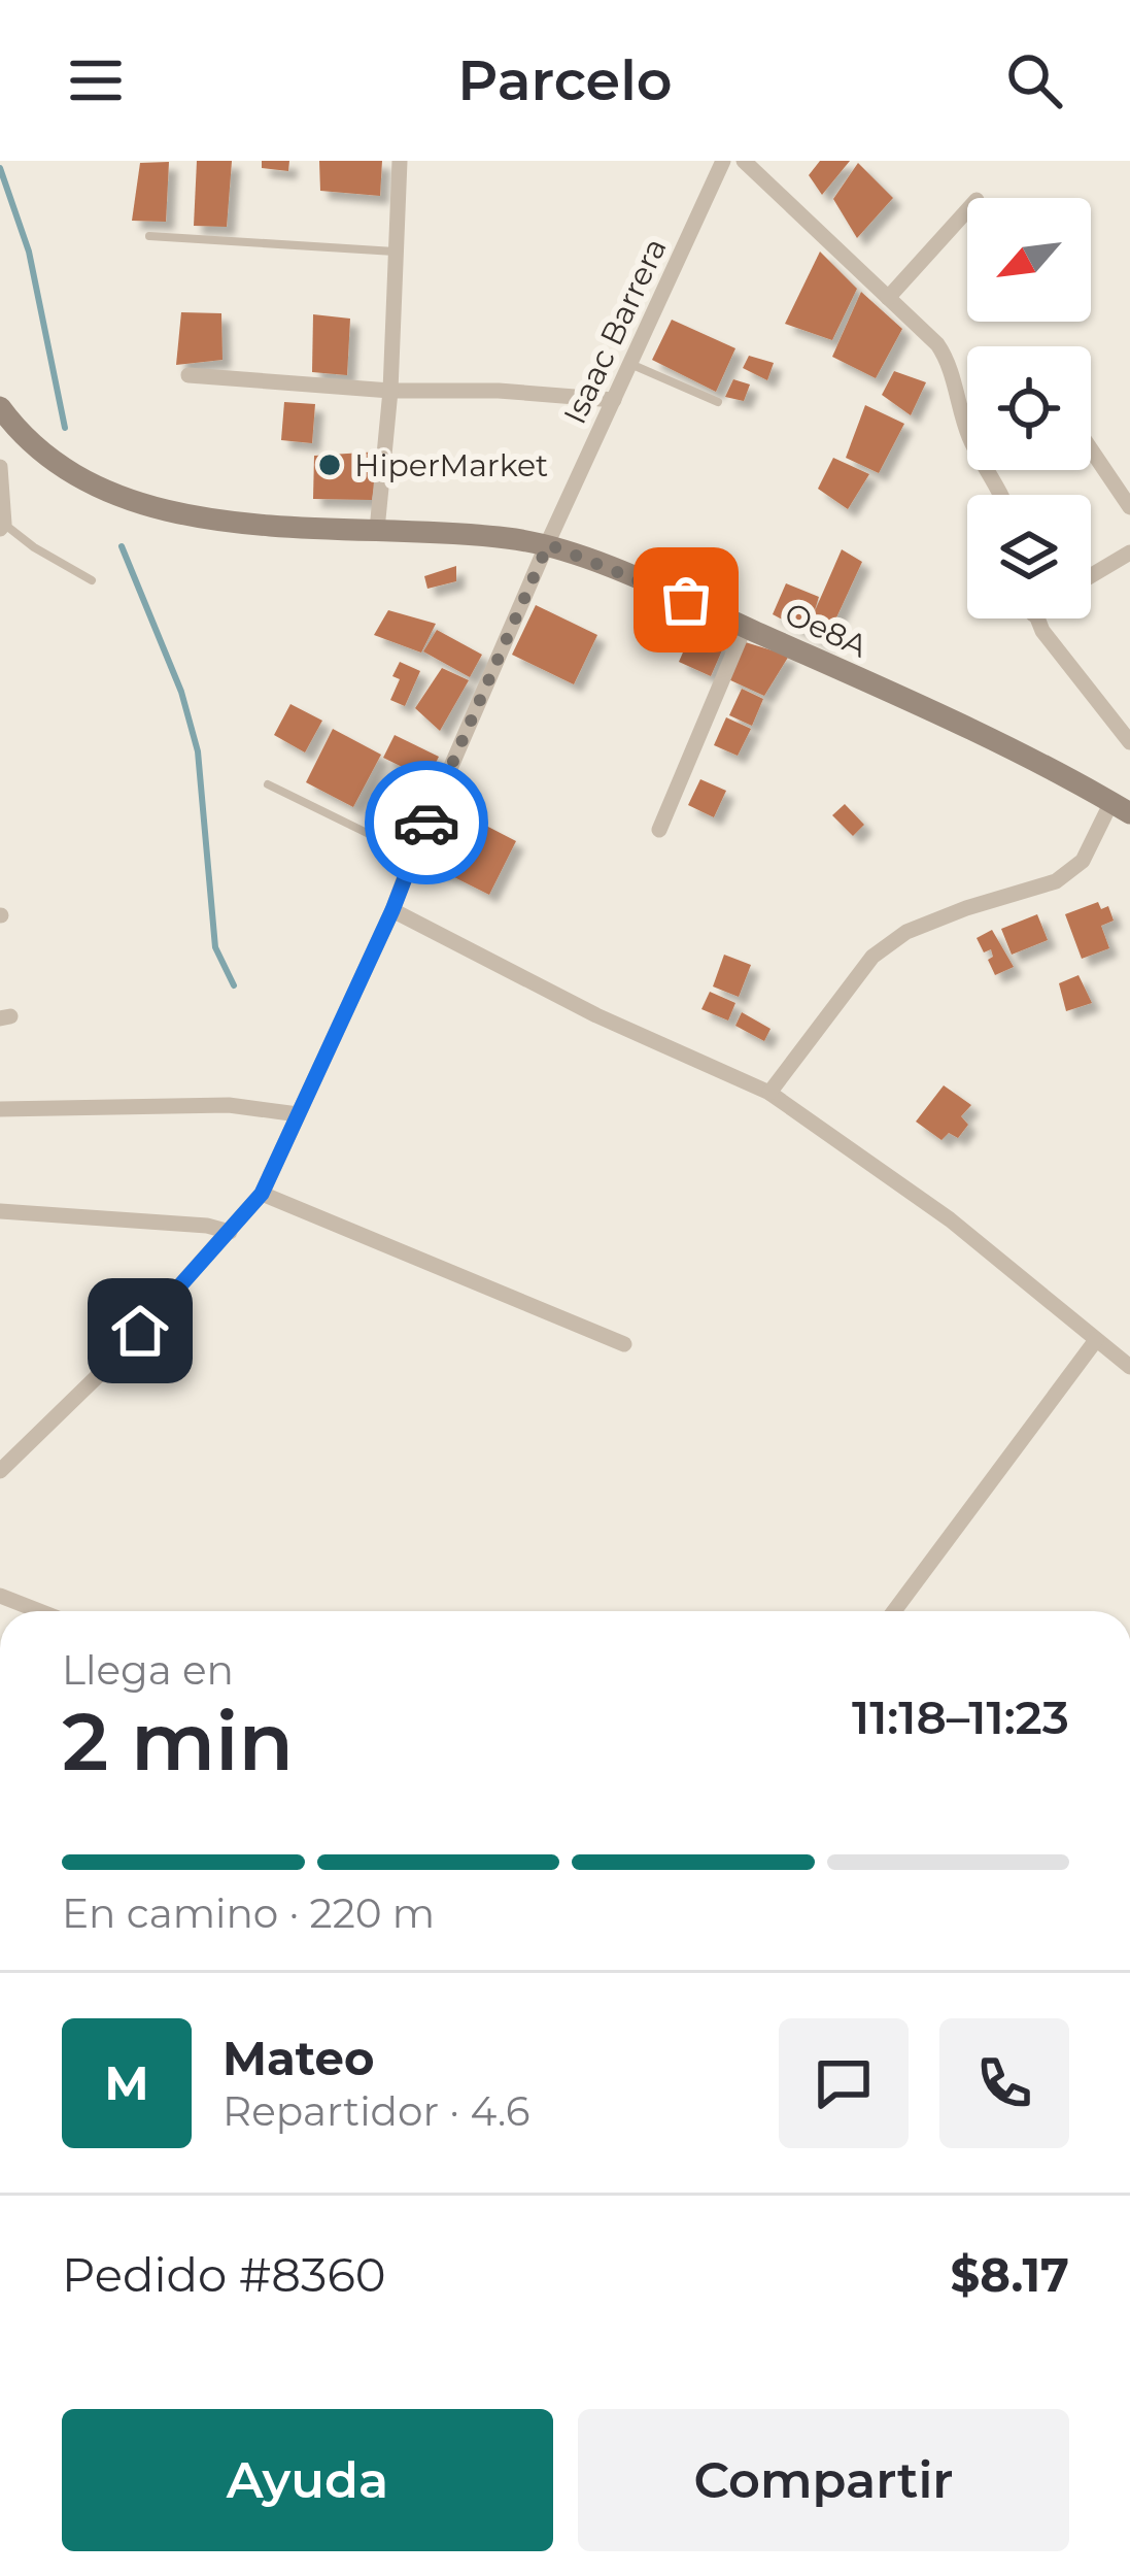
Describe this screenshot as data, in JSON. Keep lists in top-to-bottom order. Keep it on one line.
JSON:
{"streets":{"street":["Isaac Barrera","Oe8A"]},"crossings":[["Isaac Barrera","Oe8A"]],"places":["HiperMarket"],"north":"bottom left","page":{"header":"Parcelo","heading":["2 min","Llega en","11:18–11:23"],"panel":["Mateo","Repartidor · 4.6","Pedido #8360","$8.17"],"bar":"En camino · 220 m","round":"M","buttons":["Ayuda","Compartir"]}}
